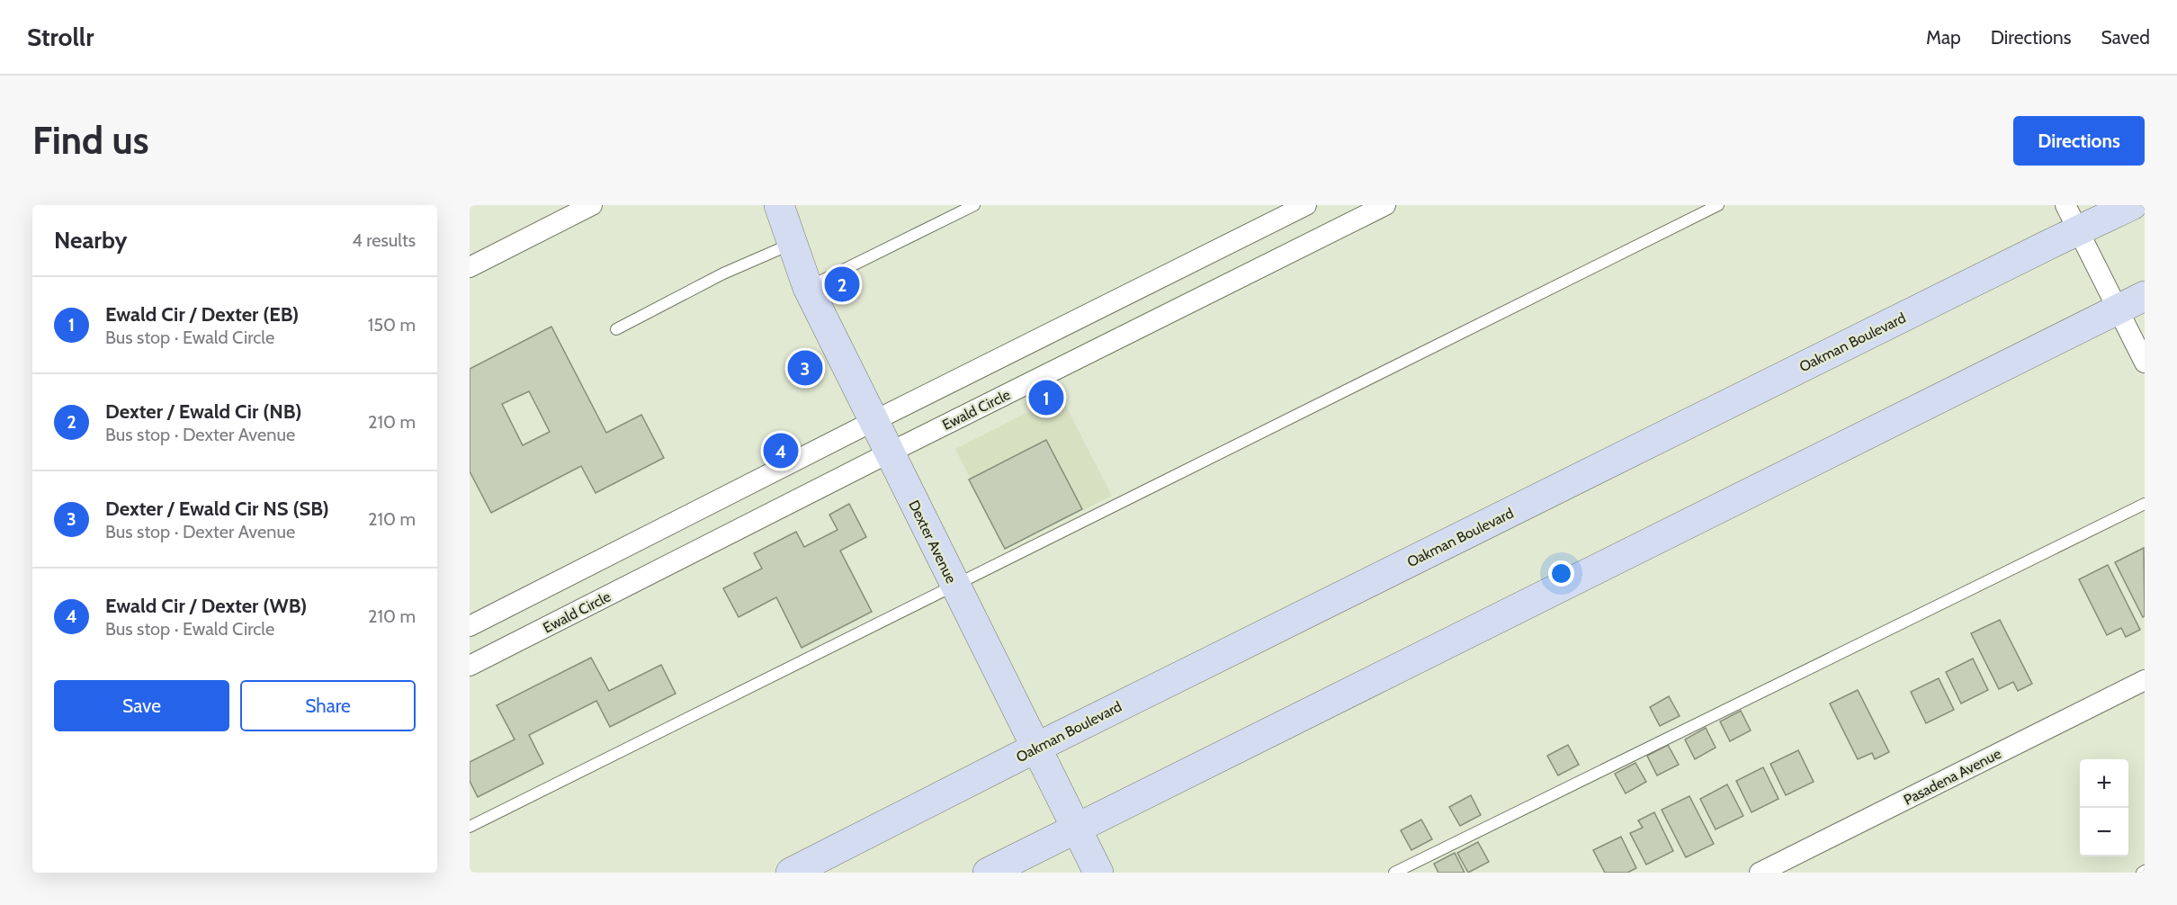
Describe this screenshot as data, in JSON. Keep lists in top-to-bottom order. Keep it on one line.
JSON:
{"streets":{"street":["Oakman Boulevard","Ewald Circle","Dexter Avenue","Pasadena Avenue"]},"crossings":[["Oakman Boulevard","Dexter Avenue"],["Ewald Circle","Dexter Avenue"]],"page":{"header":"Strollr","nav":["Map","Directions","Saved"],"buttons":["Directions",["Save","Share"]],"title":"Find us","heading":["Nearby","4 results"],"pins":["2","3","1","4"],"list":[{"mark":"1","name":"Ewald Cir / Dexter (EB)","note":"Bus stop · Ewald Circle","value":"150 m"},{"mark":"2","name":"Dexter / Ewald Cir (NB)","note":"Bus stop · Dexter Avenue","value":"210 m"},{"mark":"3","name":"Dexter / Ewald Cir NS (SB)","note":"Bus stop · Dexter Avenue","value":"210 m"},{"mark":"4","name":"Ewald Cir / Dexter (WB)","note":"Bus stop · Ewald Circle","value":"210 m"}],"map_buttons":["+","−"]}}
